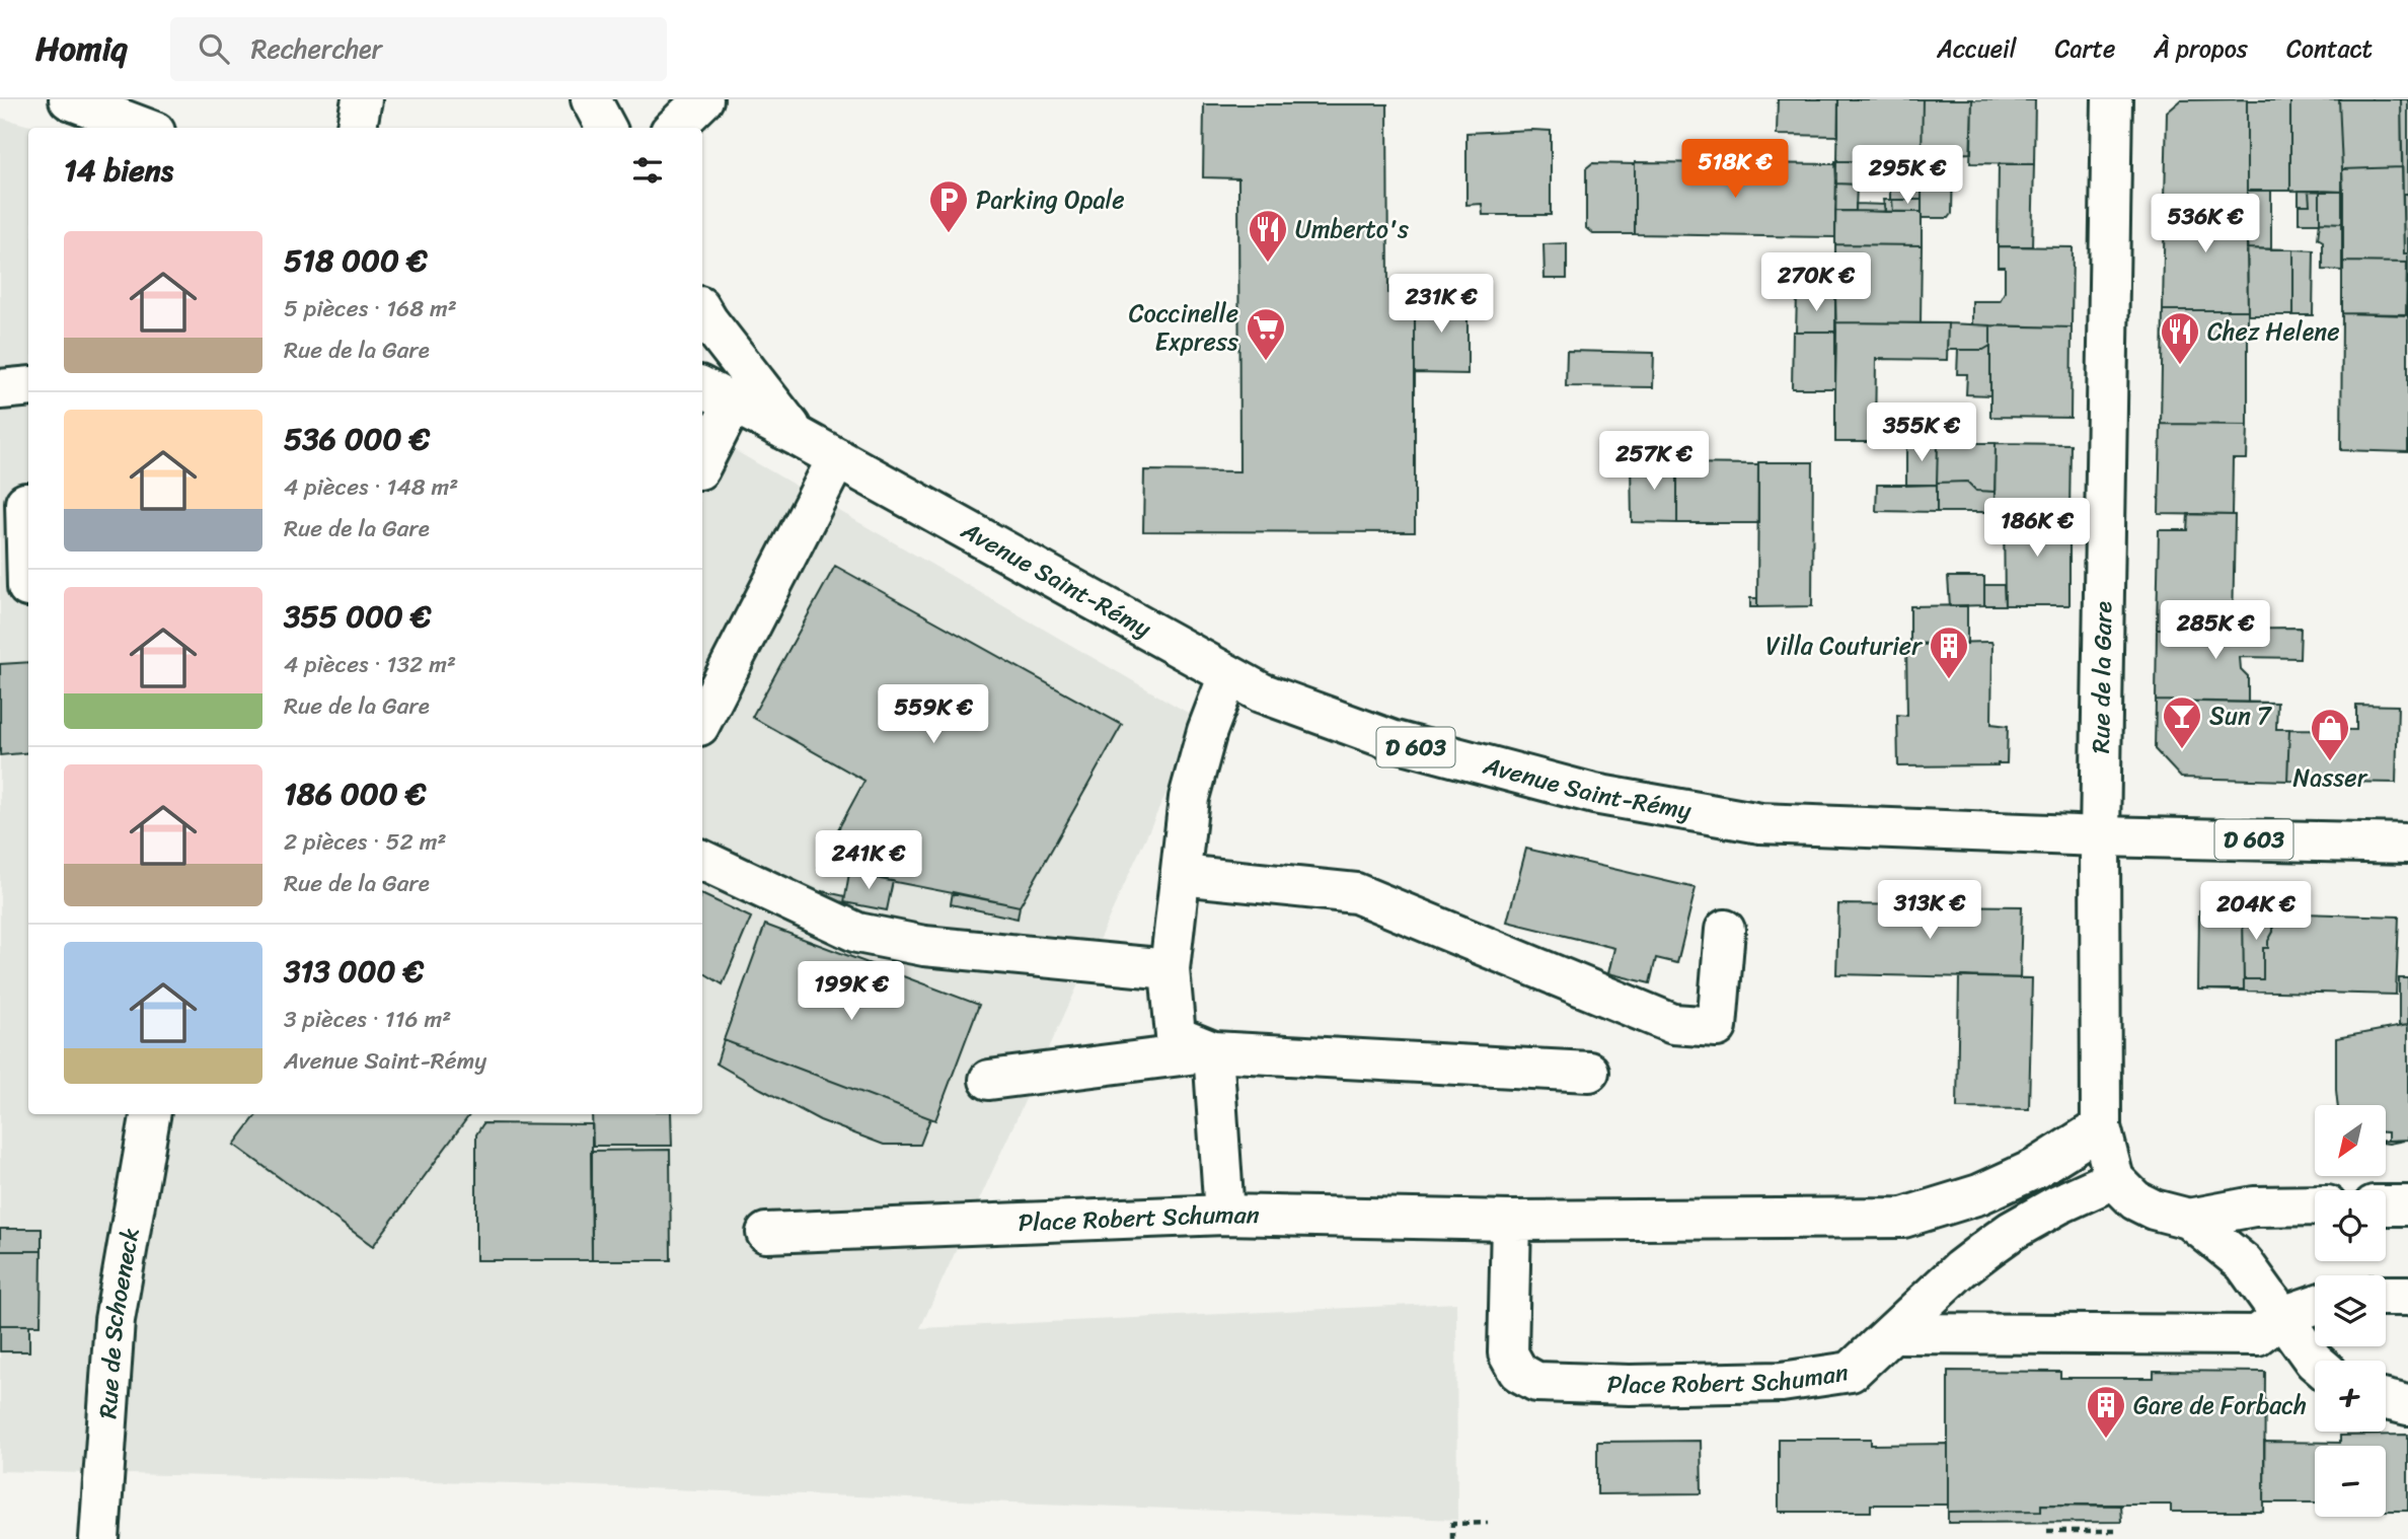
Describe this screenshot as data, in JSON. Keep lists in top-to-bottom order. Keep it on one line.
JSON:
{"streets":{"main road":["Avenue Saint-Rémy","Rue de la Gare","D 603","Place Robert Schuman","Rue de Schoeneck"]},"crossings":[["Avenue Saint-Rémy","Rue de la Gare"],["Avenue Saint-Rémy","D 603"],["Rue de la Gare","Place Robert Schuman"]],"places":{"parking":["Parking Opale"],"restaurant":["Umberto's","Chez Helene"],"supermarket":["Coccinelle Express"],"building":["Villa Couturier","Gare de Forbach"],"bar":["Sun 7"],"shop":["Nasser"]},"north":"bottom left","page":{"header":"Homiq","search":"Rechercher","nav":["Accueil","Carte","À propos","Contact"],"heading":"14 biens","price":["518K €","295K €","536K €","270K €","231K €","355K €","257K €","186K €","285K €","559K €","241K €","313K €","204K €","199K €"],"list":[{"name":"518 000 €","note":"5 pièces · 168 m² · Rue de la Gare"},{"name":"536 000 €","note":"4 pièces · 148 m² · Rue de la Gare"},{"name":"355 000 €","note":"4 pièces · 132 m² · Rue de la Gare"},{"name":"186 000 €","note":"2 pièces · 52 m² · Rue de la Gare"},{"name":"313 000 €","note":"3 pièces · 116 m² · Avenue Saint-Rémy"}],"map_buttons":["+","−"]}}
